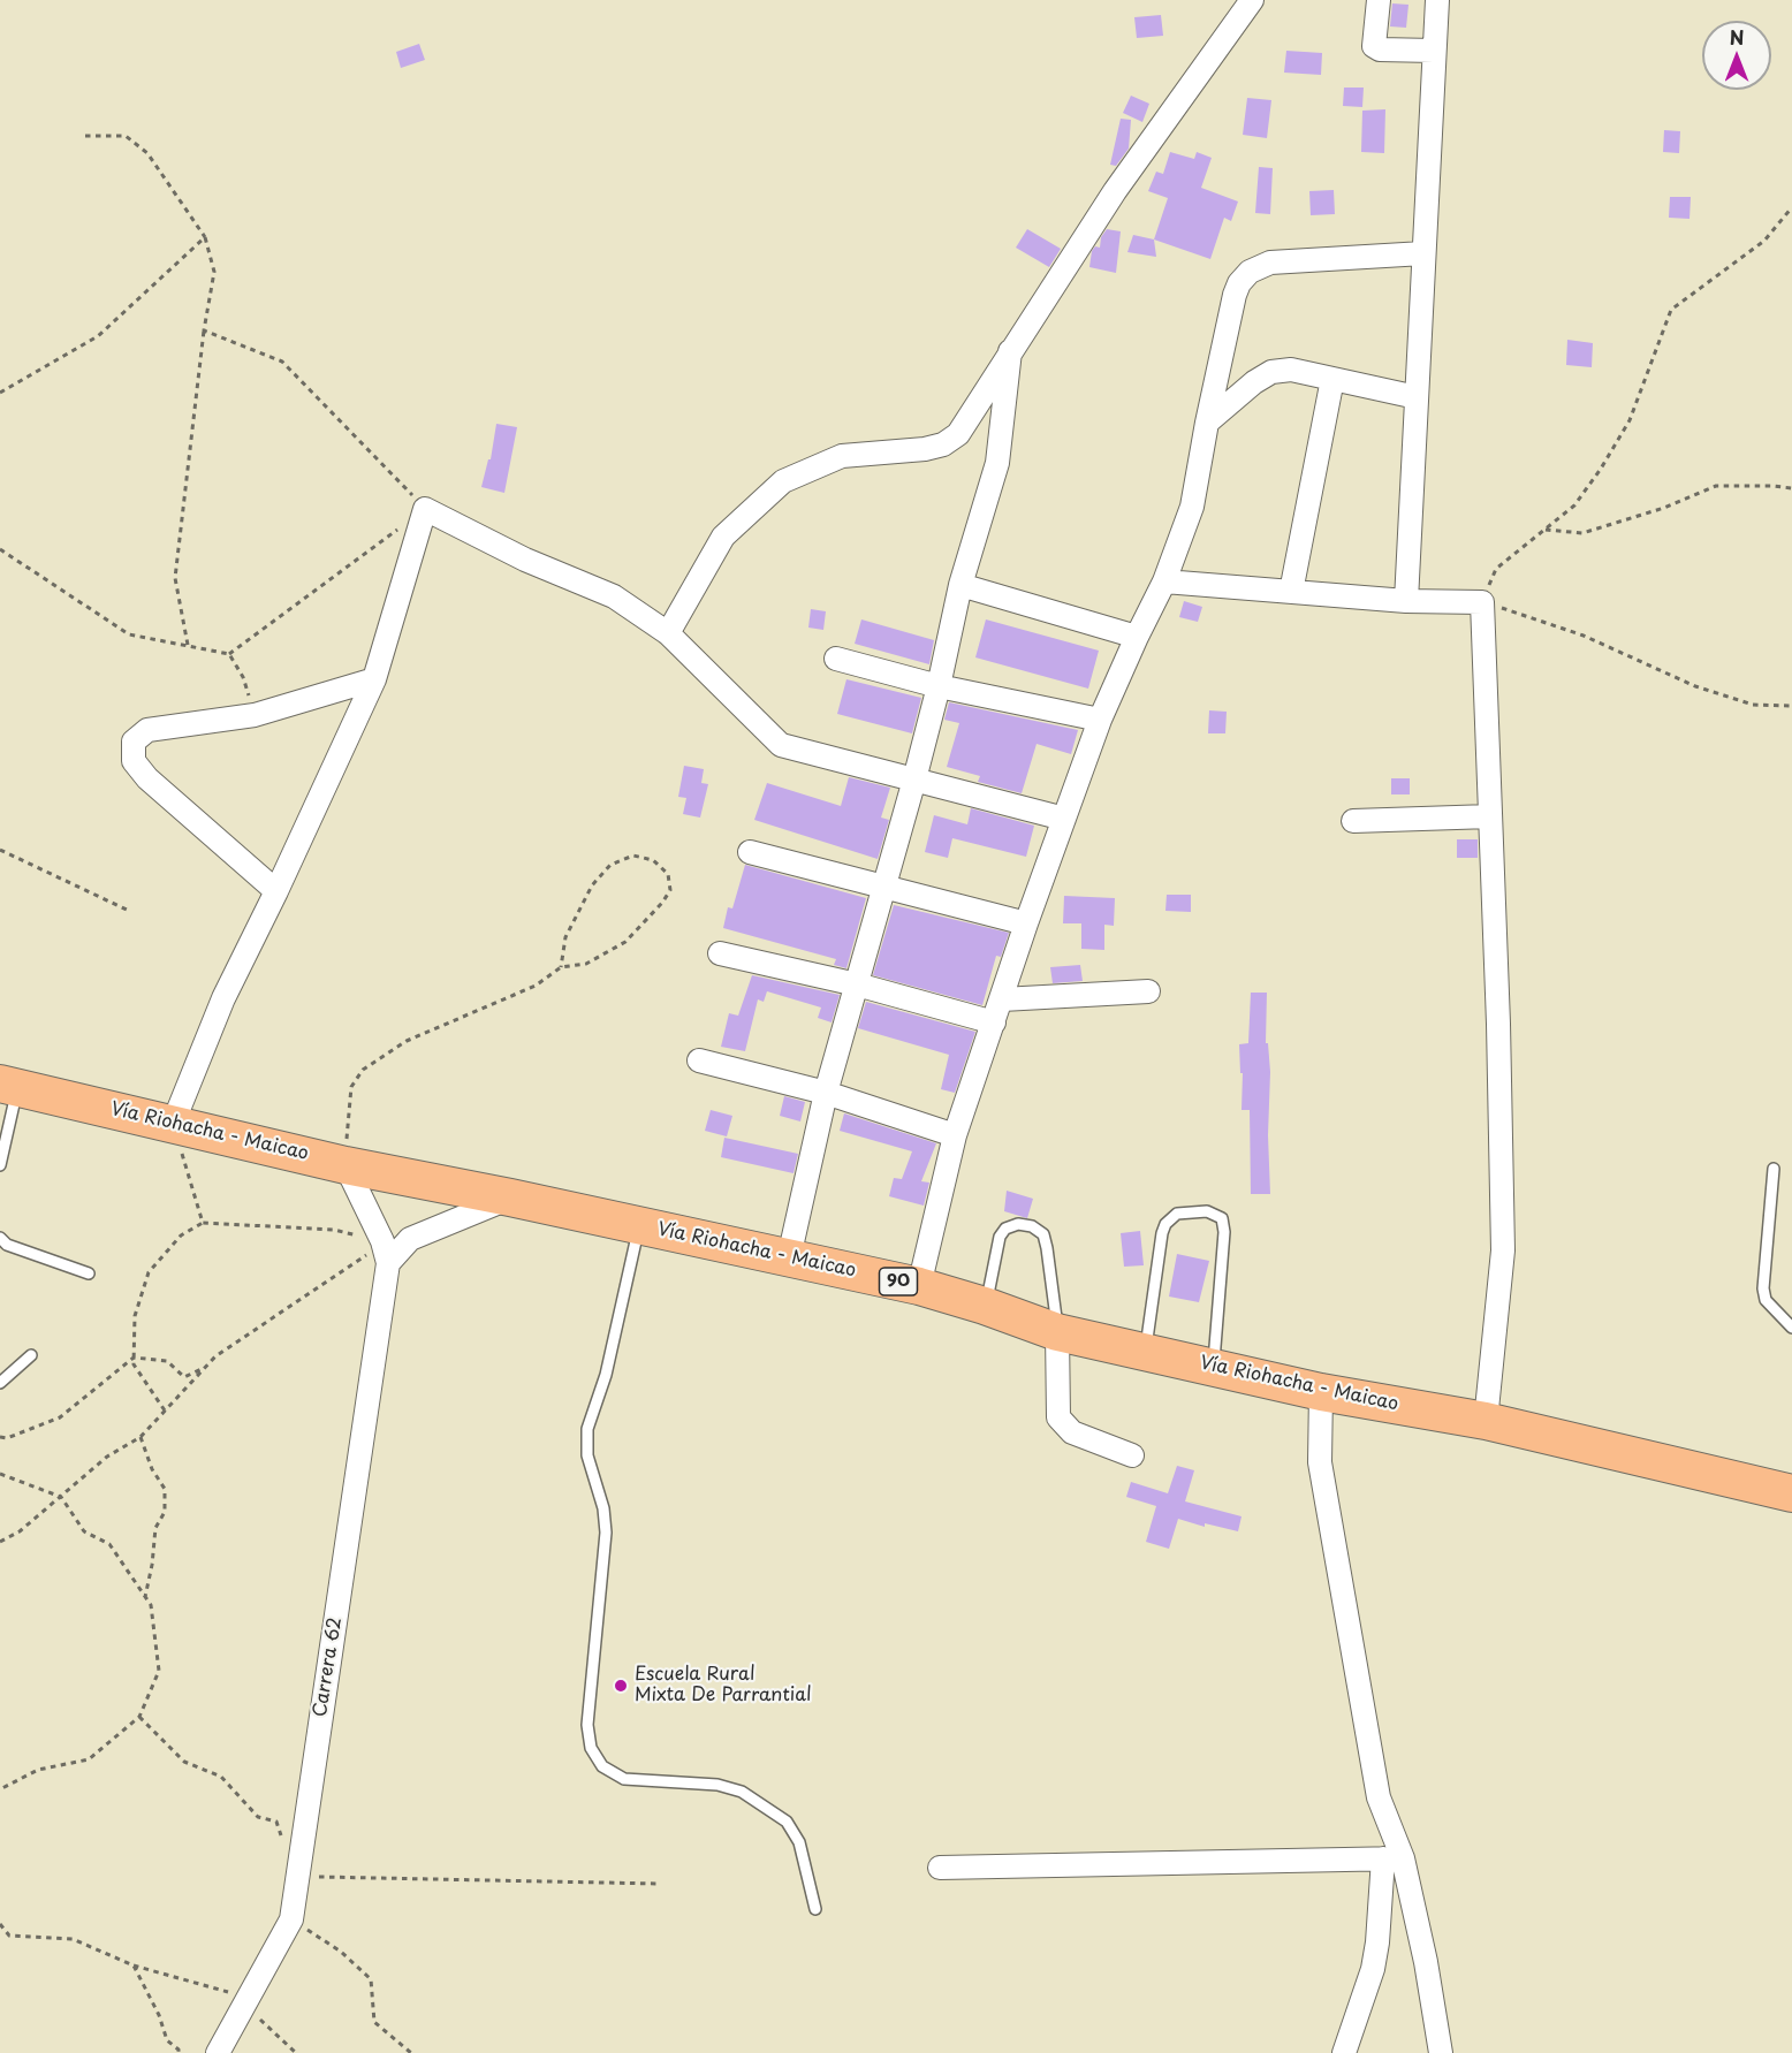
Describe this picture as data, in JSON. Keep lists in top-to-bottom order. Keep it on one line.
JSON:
{"streets":{"highway":["Vía Riohacha - Maicao","90"],"street":["Carrera 62"]},"crossings":[["Vía Riohacha - Maicao","Carrera 62"]],"places":["Escuela Rural Mixta De Parrantial"],"north":"top"}
